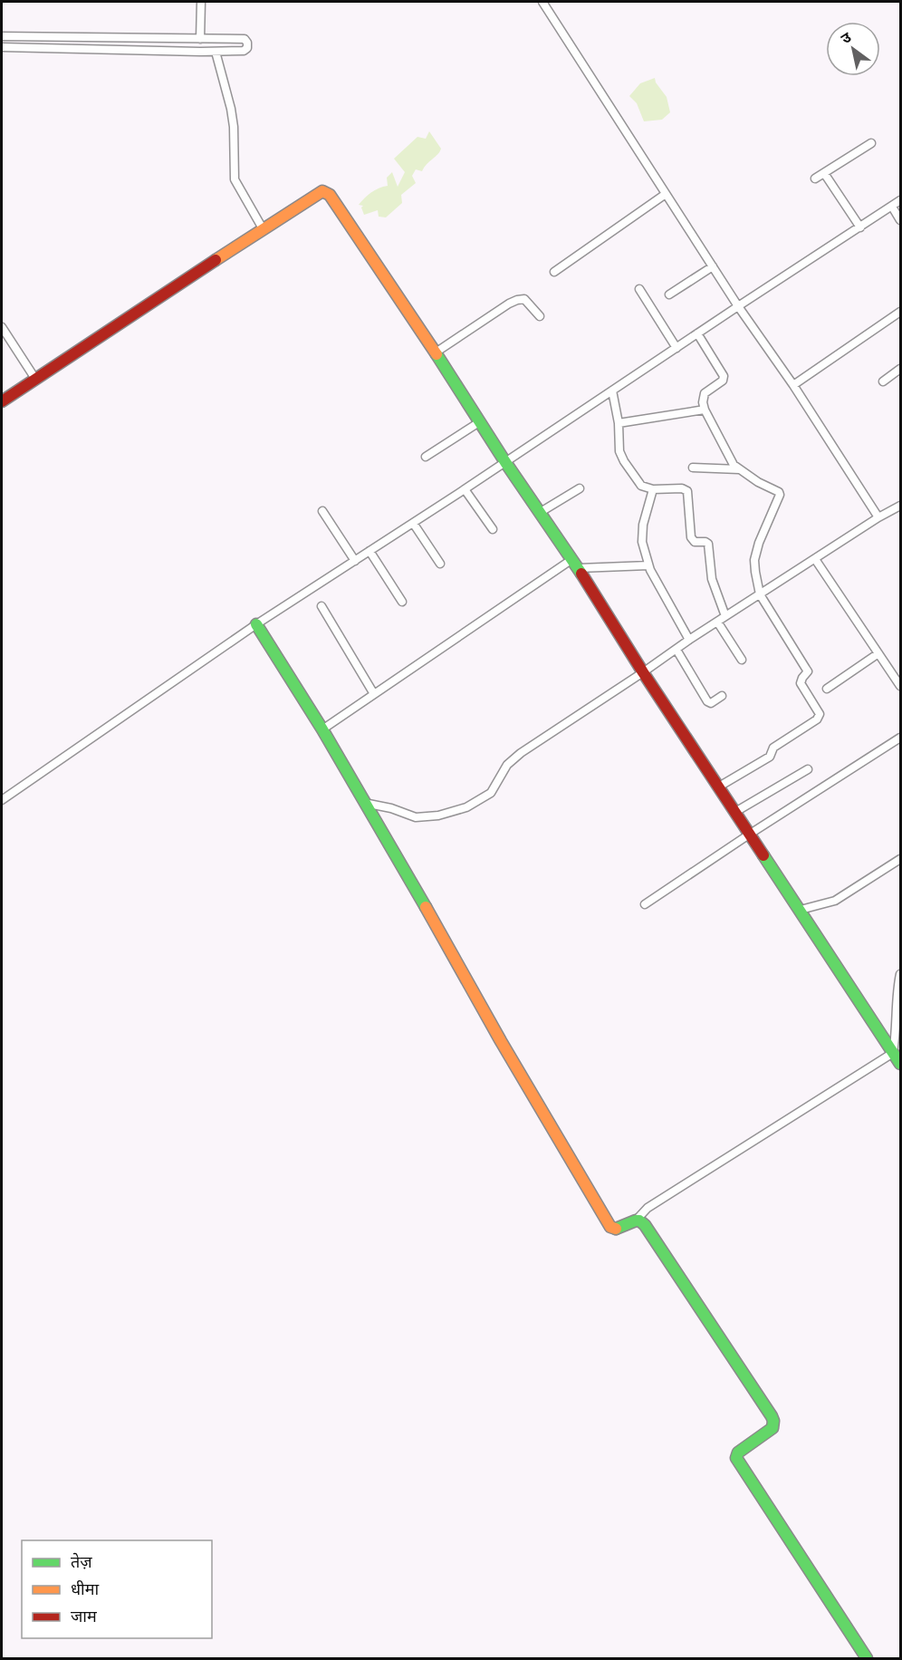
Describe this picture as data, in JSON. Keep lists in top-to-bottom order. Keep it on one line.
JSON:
{"legend":["तेज़","धीमा","जाम"],"north":"top left"}
